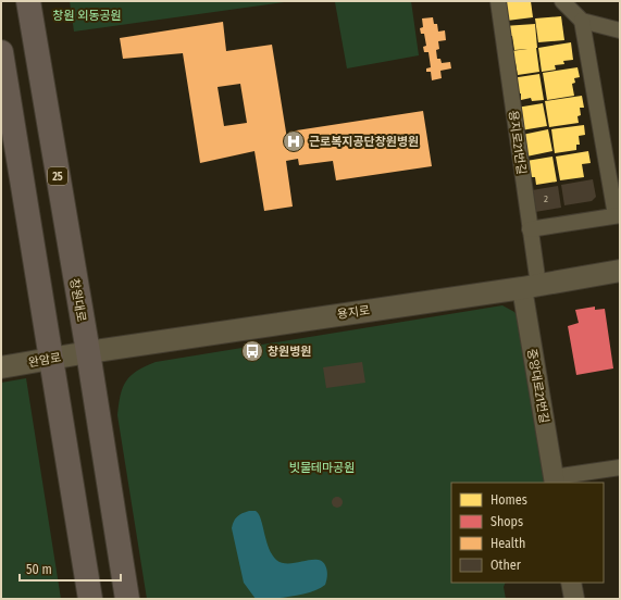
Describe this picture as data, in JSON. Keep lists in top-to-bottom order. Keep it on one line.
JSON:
{"streets":{"main road":["25","창원대로","용지로","완암로"],"street":["용지로21번길","중앙대로21번길"]},"crossings":[["용지로21번길","용지로"],["용지로21번길","중앙대로21번길"],["창원대로","용지로"],["창원대로","완암로"],["용지로","완암로"],["용지로","중앙대로21번길"]],"parks":["창원 외동공원","빗물테마공원"],"places":{"hospital":["근로복지공단창원병원"],"bus stop":["창원병원"]},"house_numbers":["2"],"legend":["Homes","Shops","Health","Other"],"scale_bar":"50 m"}
